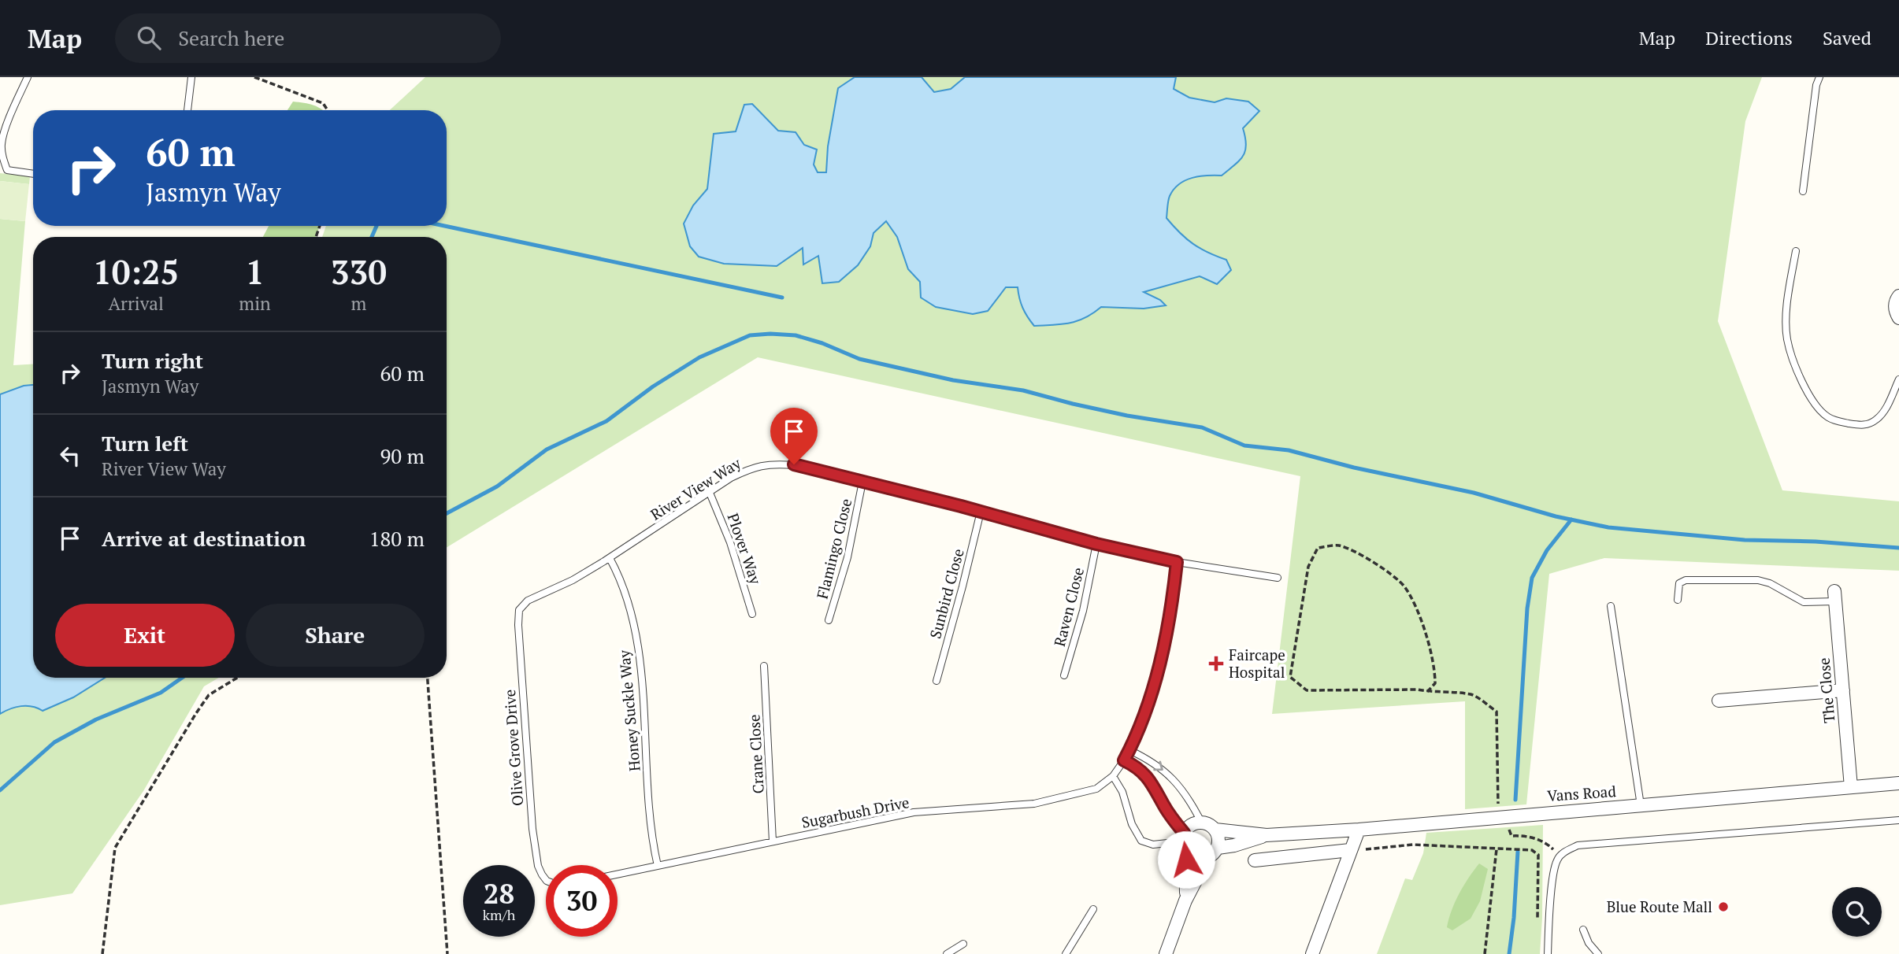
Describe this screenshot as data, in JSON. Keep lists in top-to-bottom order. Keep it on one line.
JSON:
{"streets":{"street":["The Close","Vans Road"],"lane":["River View Way","Plover Way","Flamingo Close","Sunbird Close","Raven Close","Honey Suckle Way","Olive Grove Drive","Crane Close","Sugarbush Drive"]},"crossings":[["River View Way","Plover Way"],["River View Way","Flamingo Close"],["River View Way","Sunbird Close"],["River View Way","Raven Close"],["River View Way","Honey Suckle Way"],["River View Way","Olive Grove Drive"],["The Close","Vans Road"],["Honey Suckle Way","Sugarbush Drive"],["Crane Close","Sugarbush Drive"]],"places":{"health":["Faircape Hospital"],"other":["Blue Route Mall"]},"page":{"header":"Map","search":"Search here","nav":["Map","Directions","Saved"],"turn":["60 m","Jasmyn Way"],"eta":["10:25","Arrival","1","min","330","m"],"list":[{"name":"Turn right","note":"Jasmyn Way","value":"60 m"},{"name":"Turn left","note":"River View Way","value":"90 m"},{"name":"Arrive at destination","value":"180 m"}],"buttons":["Exit","Share"],"speed":"28 km/h","limit":"30"}}
